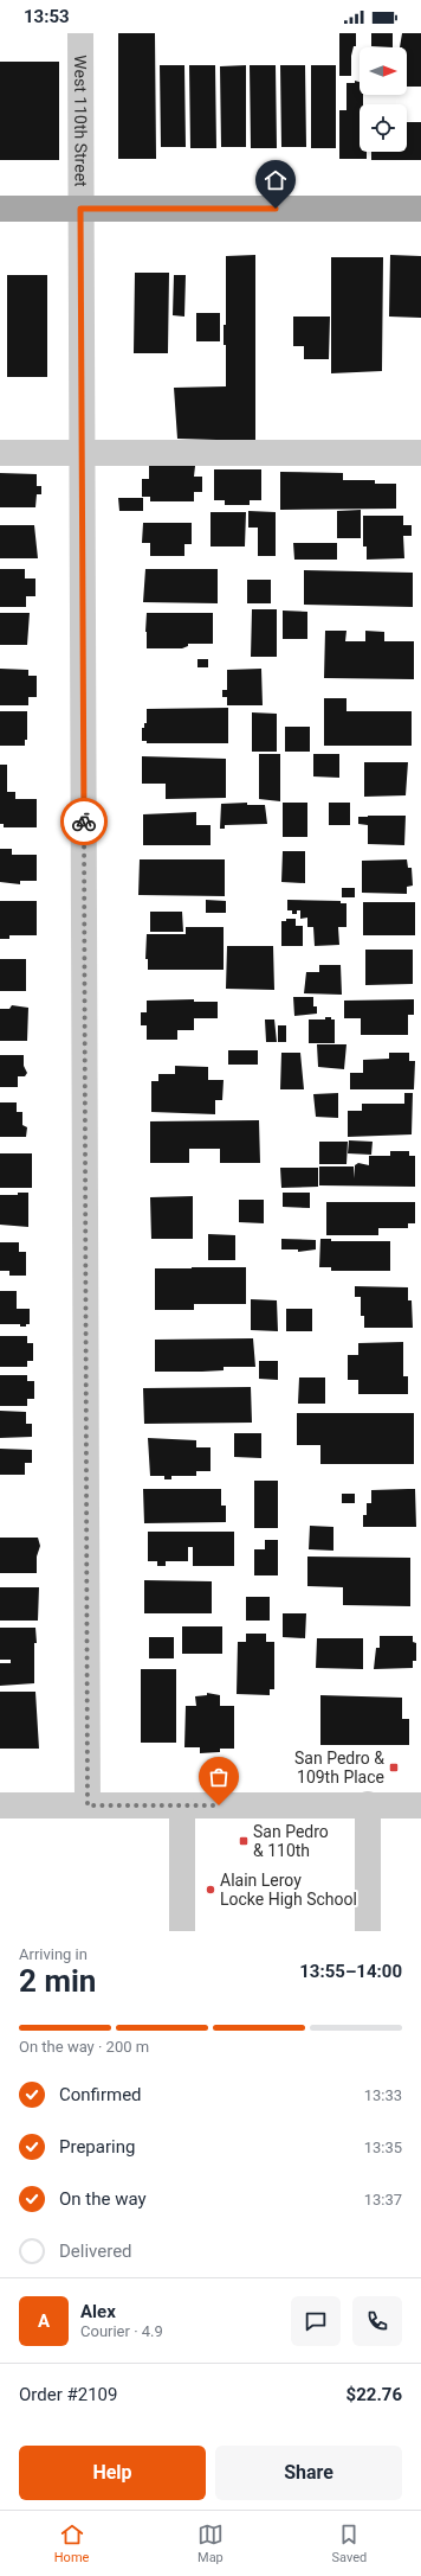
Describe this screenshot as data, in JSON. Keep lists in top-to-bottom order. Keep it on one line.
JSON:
{"streets":{"street":["West 110th Street"]},"places":{"transit":["San Pedro & 109th Place","San Pedro & 110th"],"other":["Alain Leroy Locke High School"]},"north":"right","page":{"status":"13:53","heading":["2 min","Arriving in","13:55–14:00"],"panel":["Alex","Courier · 4.9","Order #2109","$22.76"],"bar":"On the way · 200 m","list":[["Confirmed","13:33"],["Preparing","13:35"],["On the way","13:37"],"Delivered"],"round":"A","buttons":["Help","Share"],"tabs":["Home","Map","Saved"]}}
